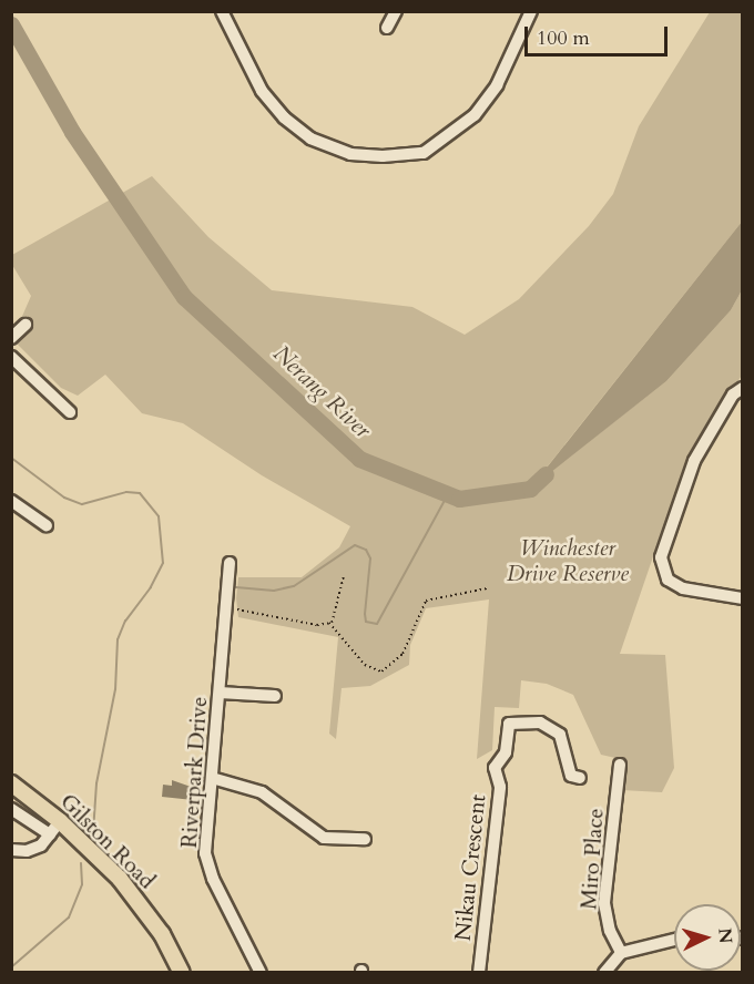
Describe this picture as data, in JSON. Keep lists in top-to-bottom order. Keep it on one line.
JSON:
{"streets":{"main road":["Gilston Road"],"street":["Riverpark Drive","Miro Place","Nikau Crescent"]},"water":["Nerang River"],"parks":["Winchester Drive Reserve"],"scale_bar":"100 m","north":"right"}
